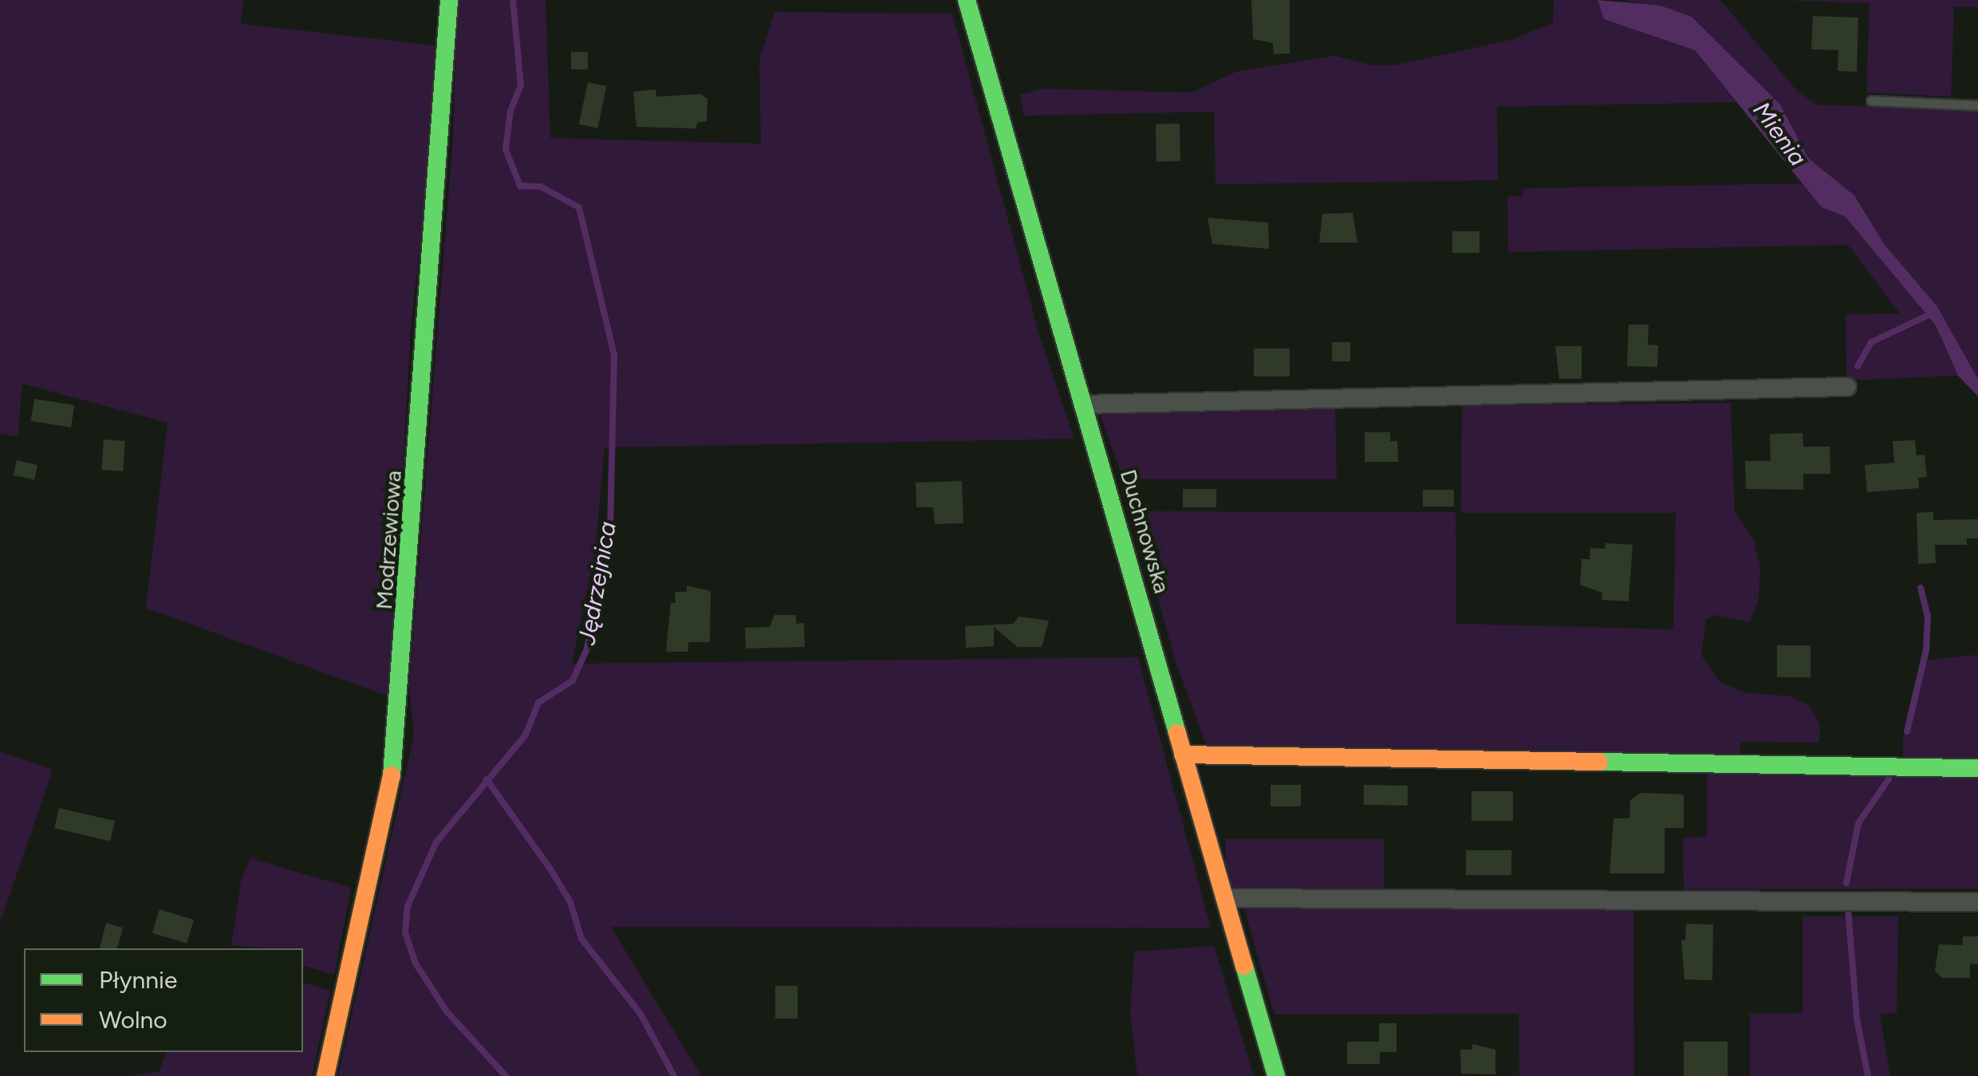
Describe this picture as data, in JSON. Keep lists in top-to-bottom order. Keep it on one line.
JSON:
{"streets":{"street":["Duchnowska","Modrzewiowa"]},"water":["Mienia","Jędrzejnica"],"legend":["Płynnie","Wolno"]}
